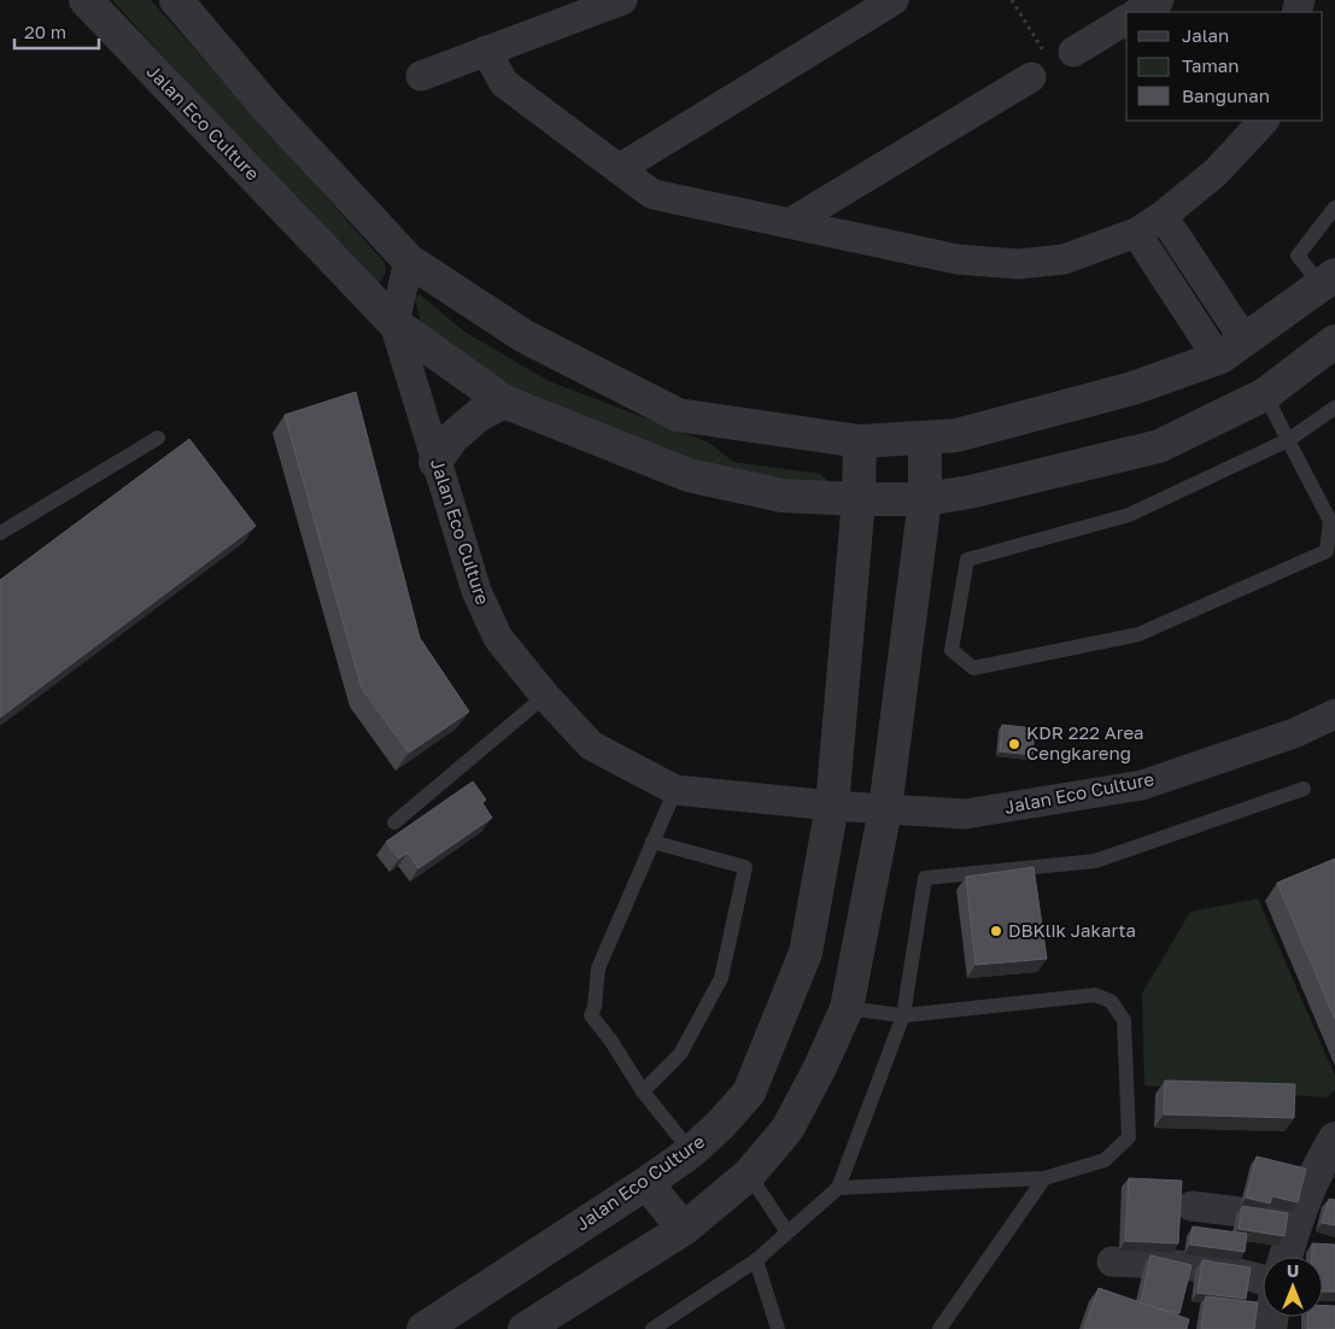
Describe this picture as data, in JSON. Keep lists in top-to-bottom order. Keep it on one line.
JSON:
{"streets":{"street":["Jalan Eco Culture"]},"places":["KDR 222 Area Cengkareng","DBKlik Jakarta"],"legend":["Jalan","Taman","Bangunan"],"scale_bar":"20 m","north":"top"}
